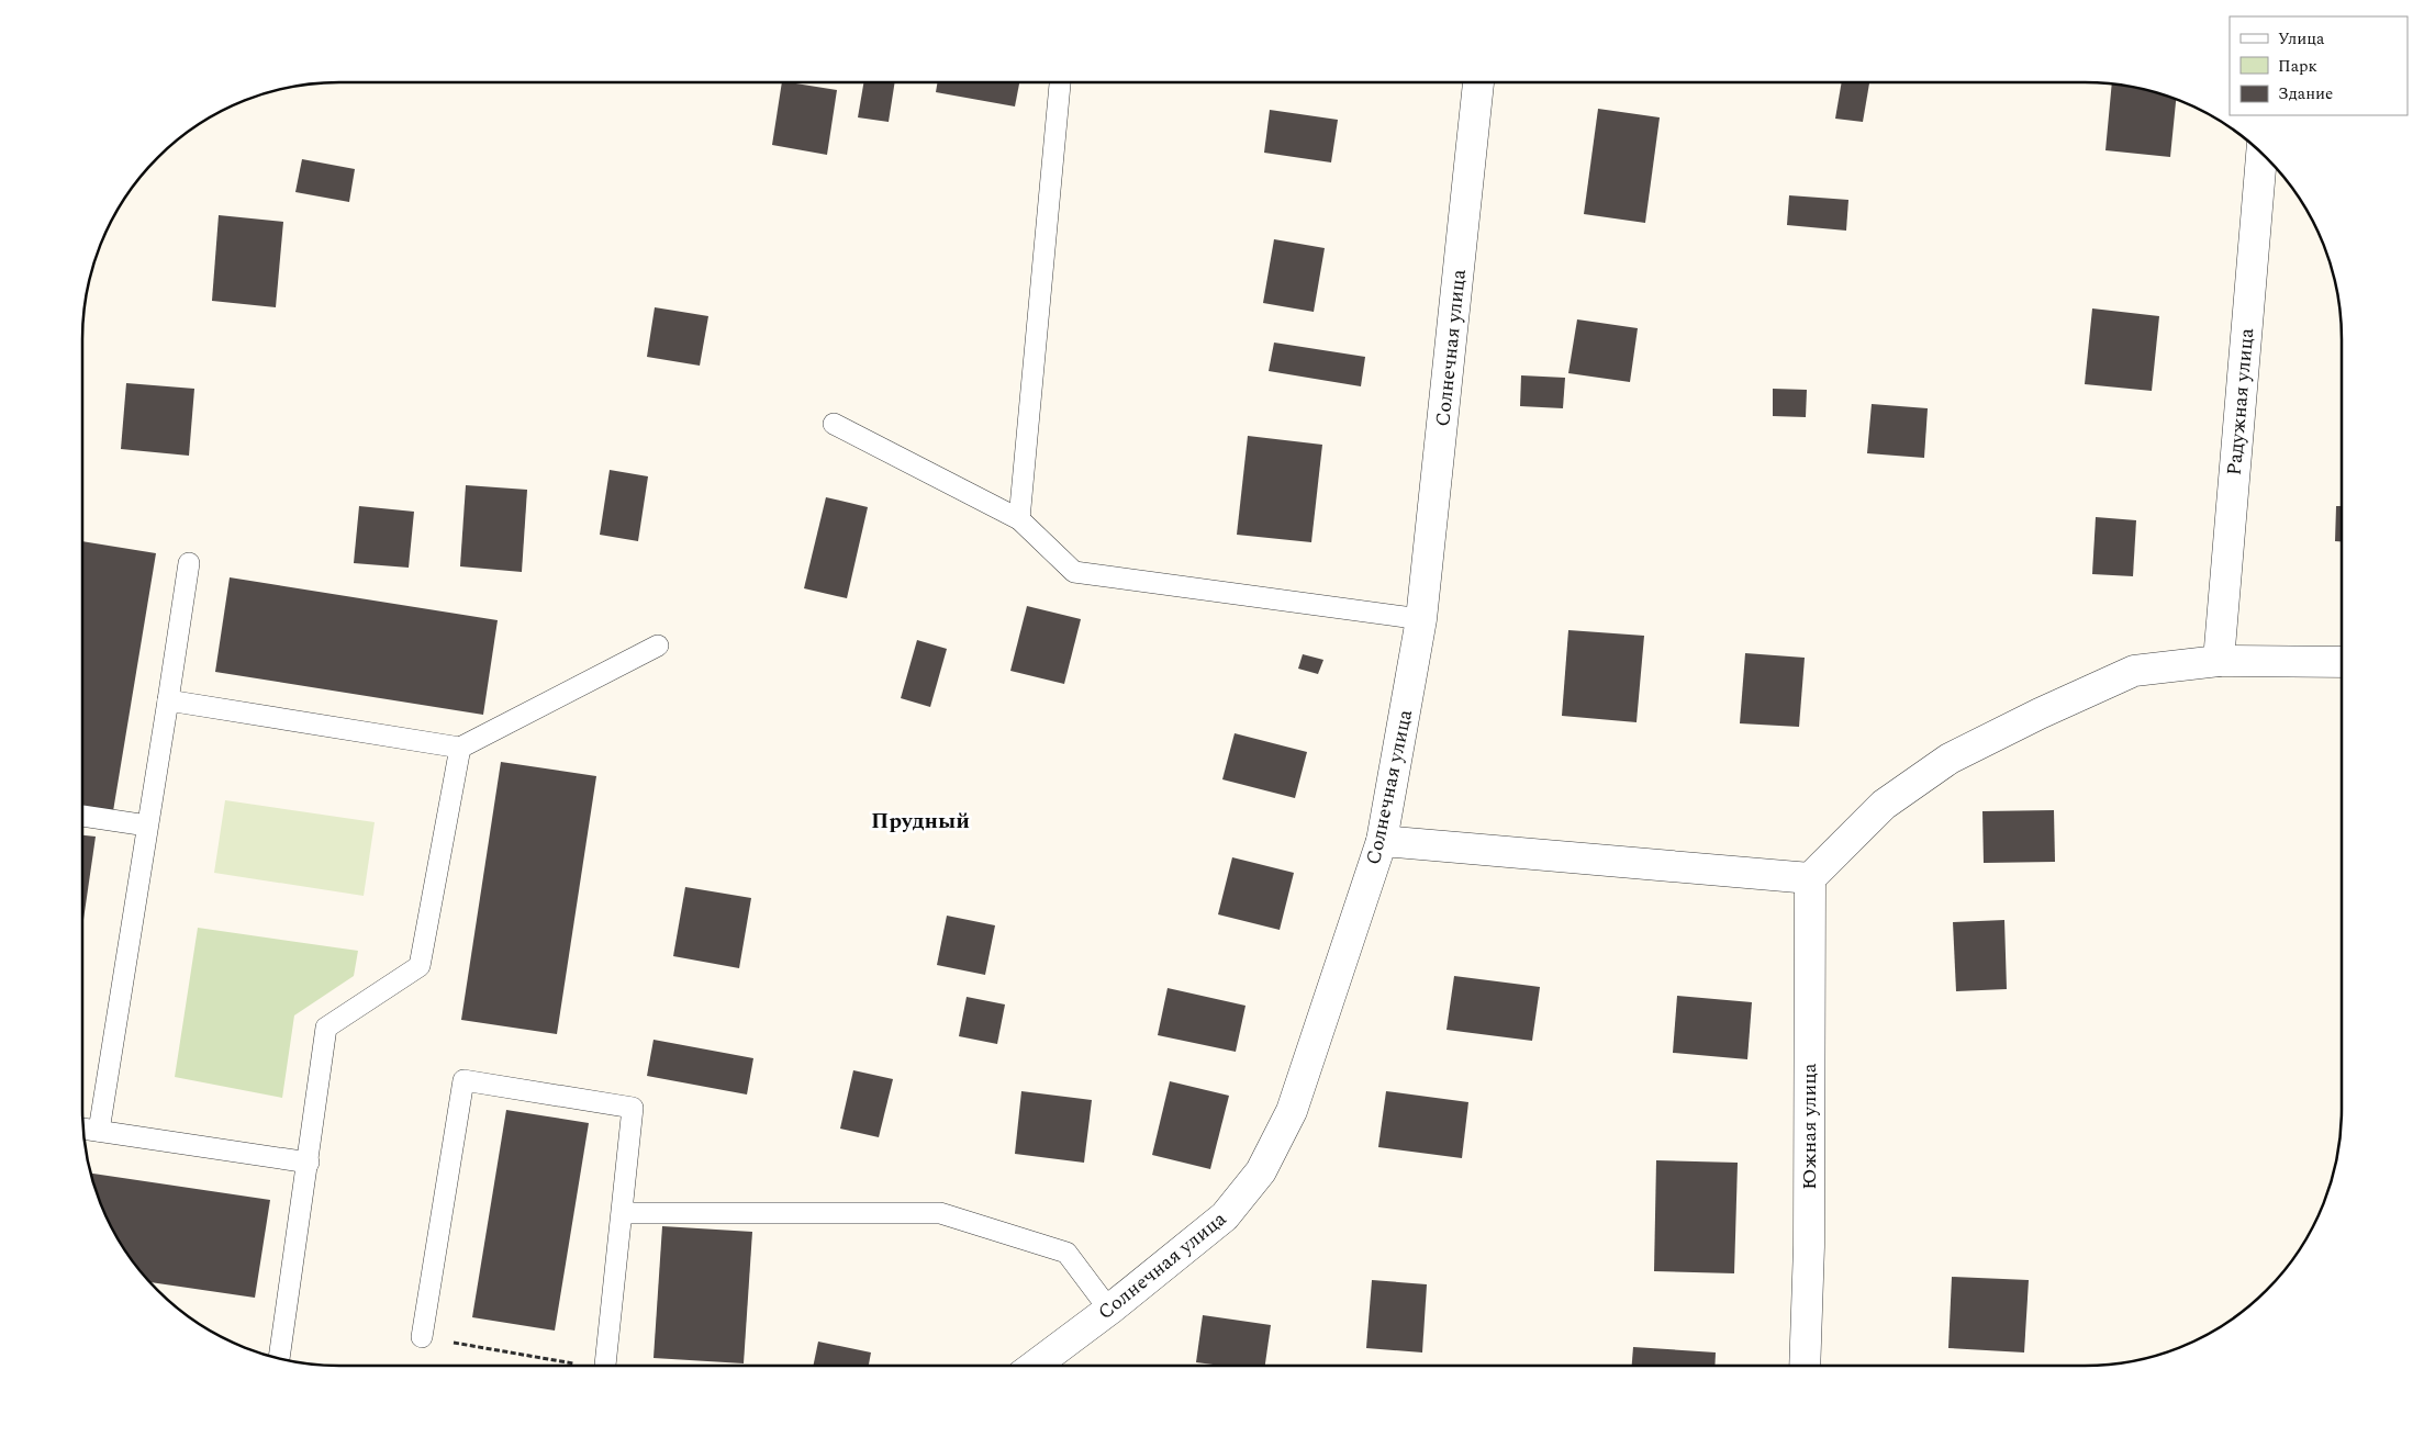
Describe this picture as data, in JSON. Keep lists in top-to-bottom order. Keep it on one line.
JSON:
{"streets":{"street":["Солнечная улица","Радужная улица","Южная улица"]},"districts":["Прудный"],"legend":["Улица","Парк","Здание"]}
